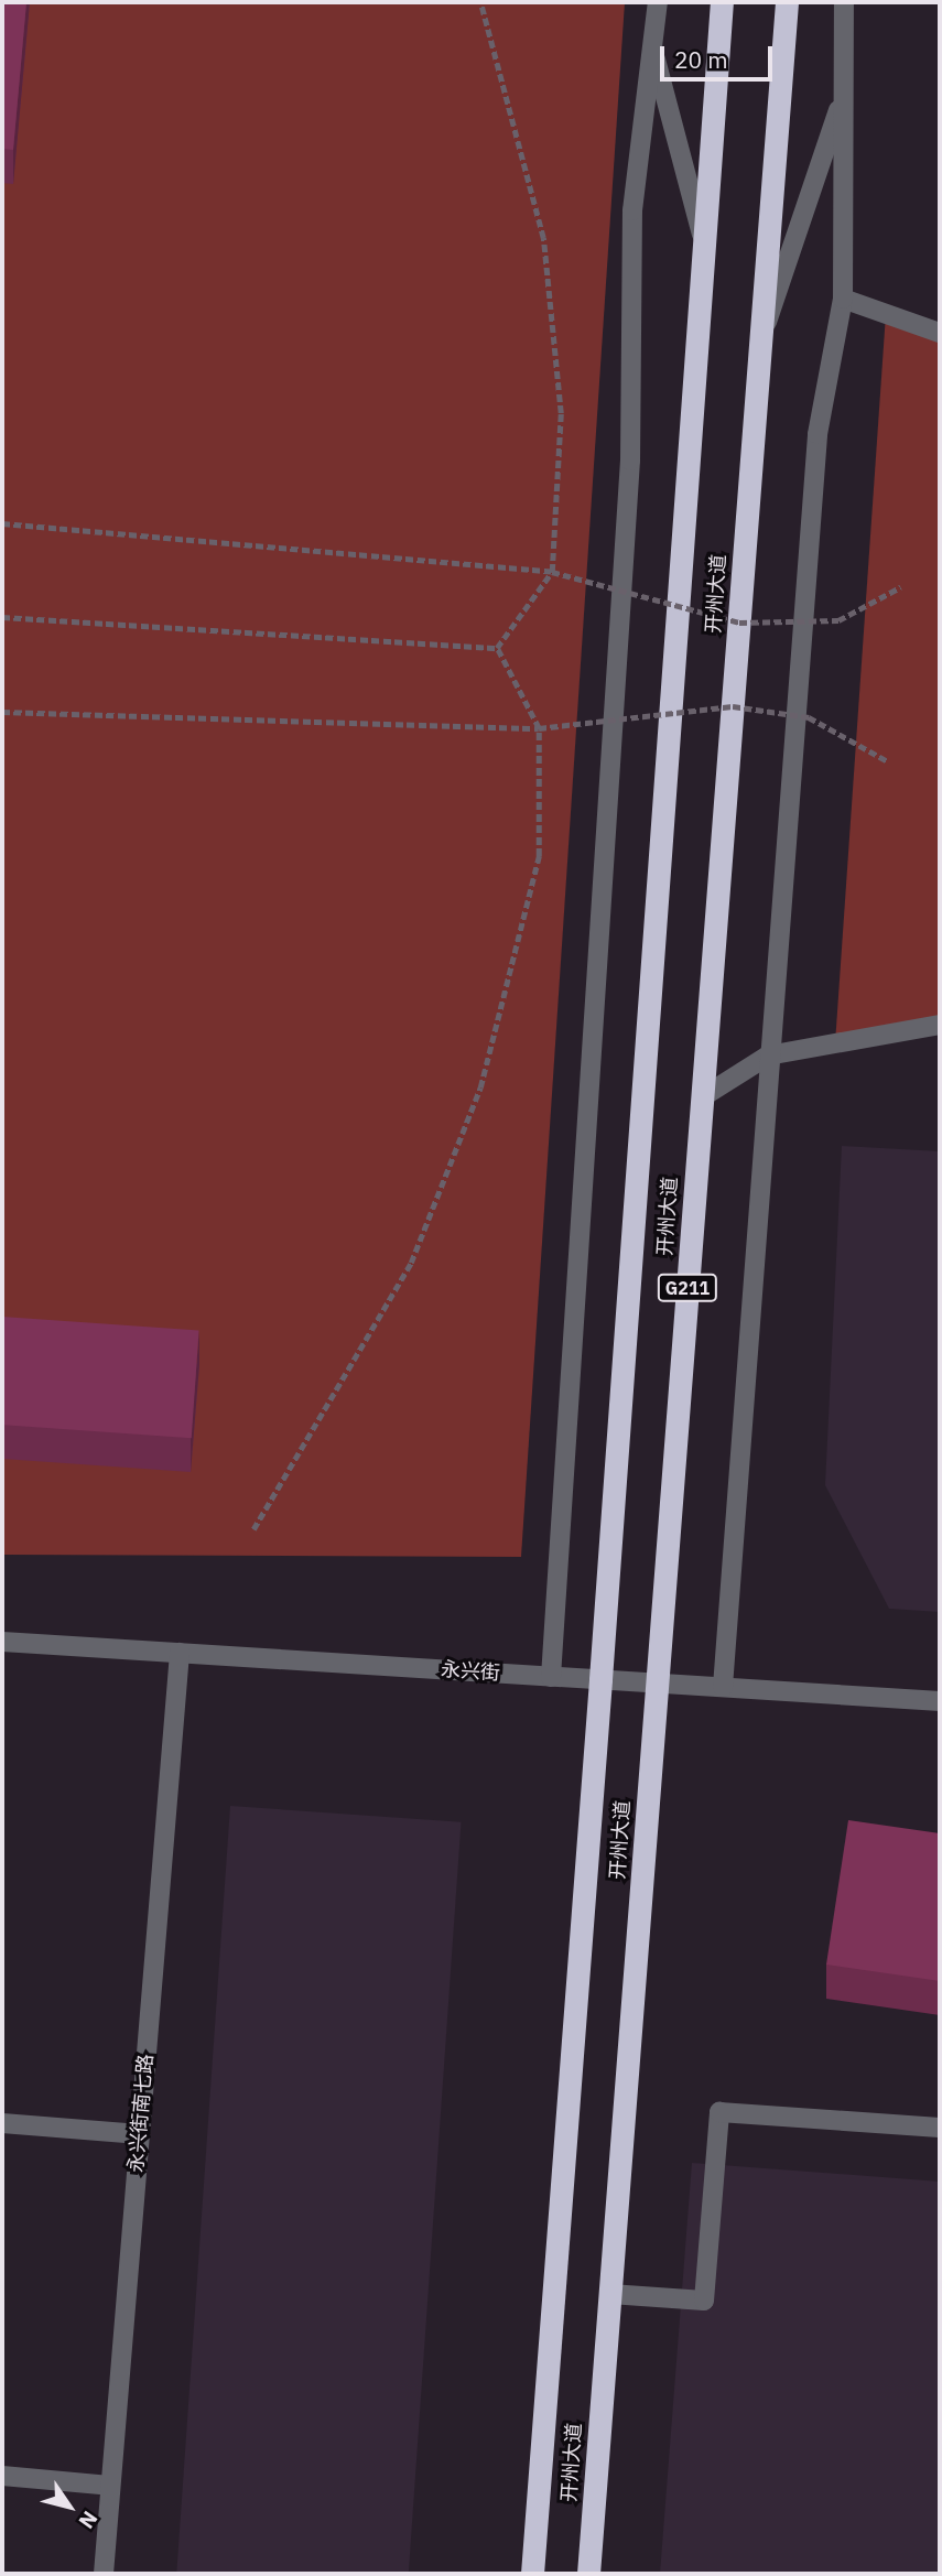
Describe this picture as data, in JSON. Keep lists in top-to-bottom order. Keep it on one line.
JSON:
{"streets":{"highway":["开州大道","G211"],"street":["永兴街","永兴街南七路"]},"crossings":[["开州大道","永兴街"],["永兴街","永兴街南七路"]],"scale_bar":"20 m","north":"bottom right"}
